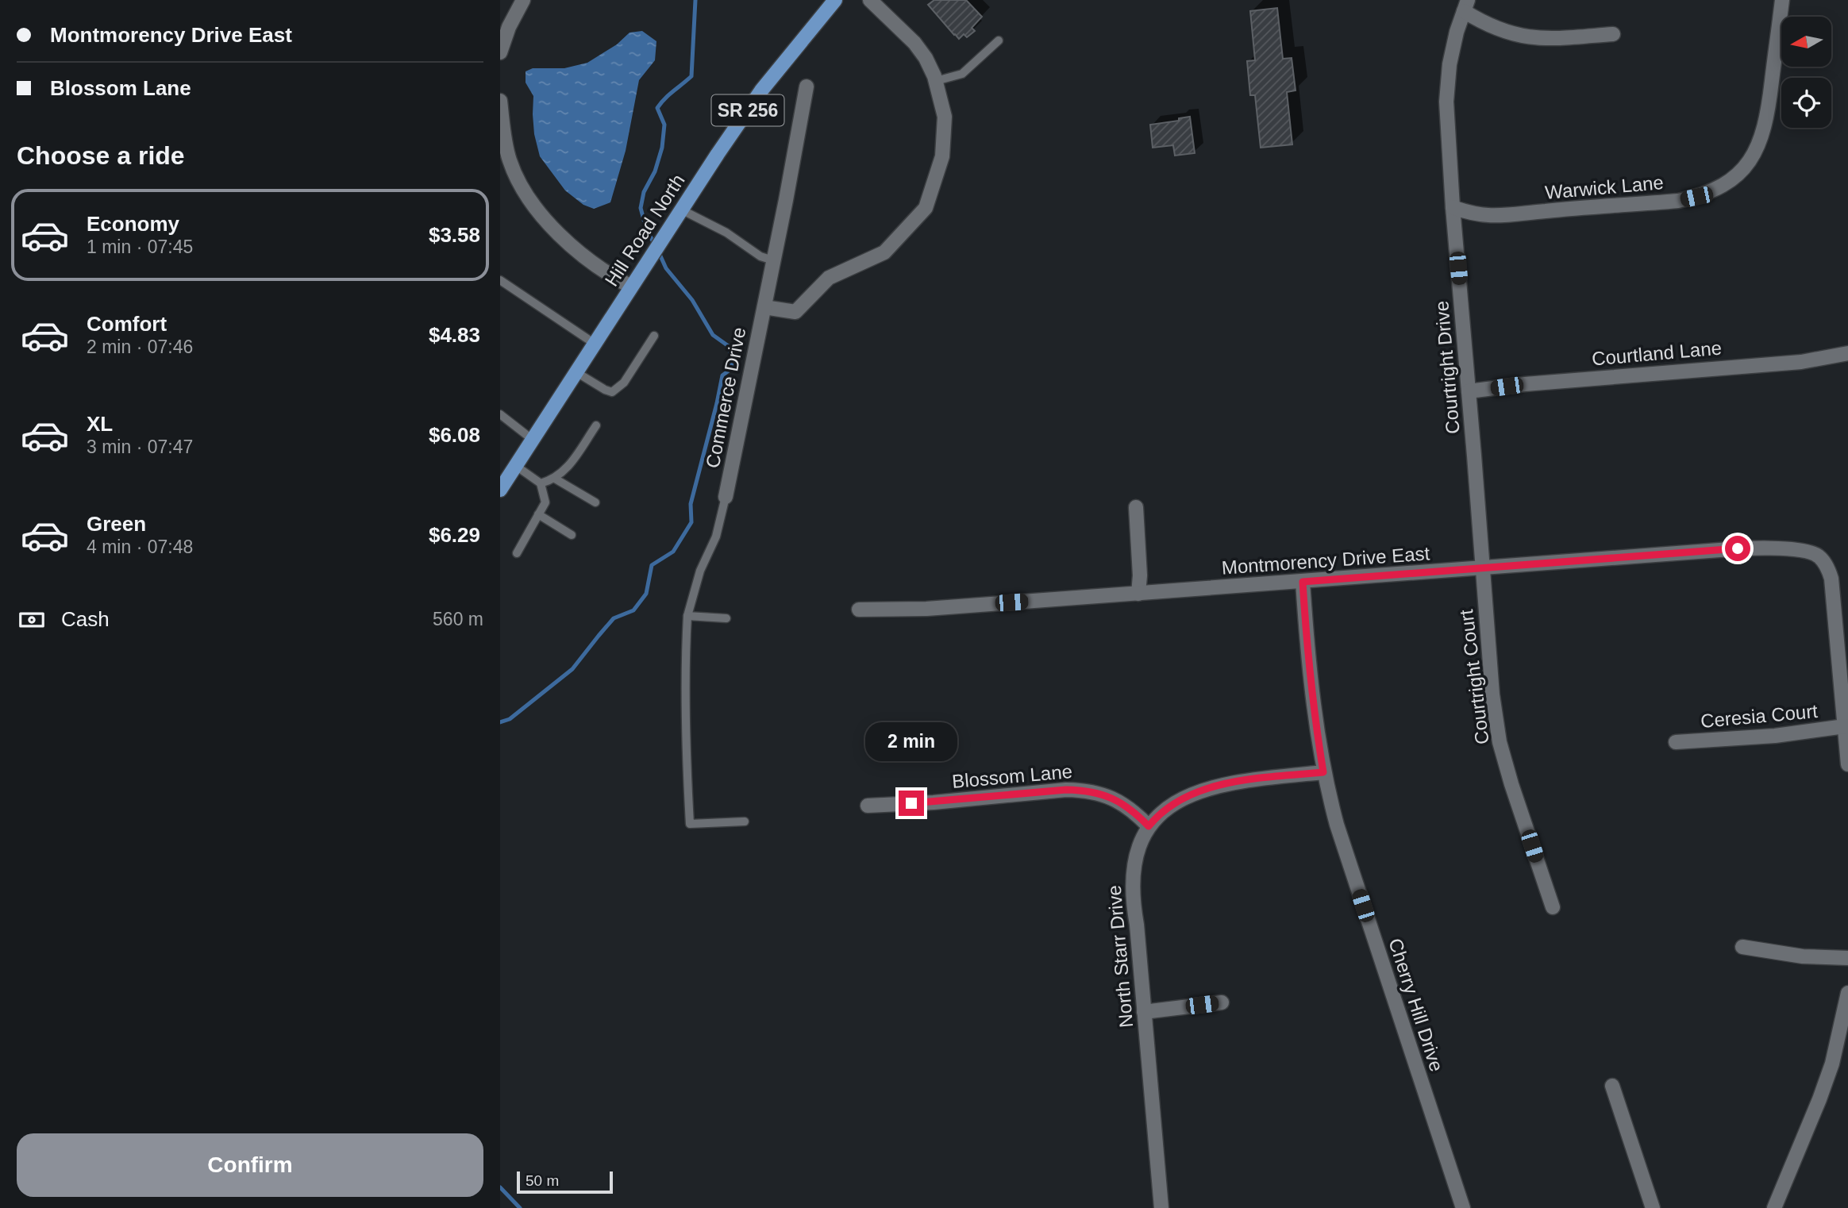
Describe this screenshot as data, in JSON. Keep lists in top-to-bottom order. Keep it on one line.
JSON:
{"streets":{"main road":["SR 256","Hill Road North"],"street":["Warwick Lane","Courtland Lane","Courtright Drive","Commerce Drive","Montmorency Drive East","Courtright Court","Ceresia Court","Blossom Lane","North Starr Drive","Cherry Hill Drive"]},"crossings":[["Warwick Lane","Courtright Drive"],["Courtland Lane","Courtright Drive"],["Courtright Drive","Montmorency Drive East"],["Courtright Drive","Courtright Court"],["Montmorency Drive East","Courtright Court"],["Montmorency Drive East","Ceresia Court"],["Montmorency Drive East","Cherry Hill Drive"],["Blossom Lane","North Starr Drive"],["North Starr Drive","Cherry Hill Drive"]],"scale_bar":"50 m","north":"left","page":{"banner":["Montmorency Drive East","Blossom Lane"],"heading":"Choose a ride","list":[{"name":"Economy","note":"1 min · 07:45","value":"$3.58"},{"name":"Comfort","note":"2 min · 07:46","value":"$4.83"},{"name":"XL","note":"3 min · 07:47","value":"$6.08"},{"name":"Green","note":"4 min · 07:48","value":"$6.29"}],"pay":["Cash","560 m"],"bubble":"2 min","buttons":"Confirm","scale":"50 m"}}
